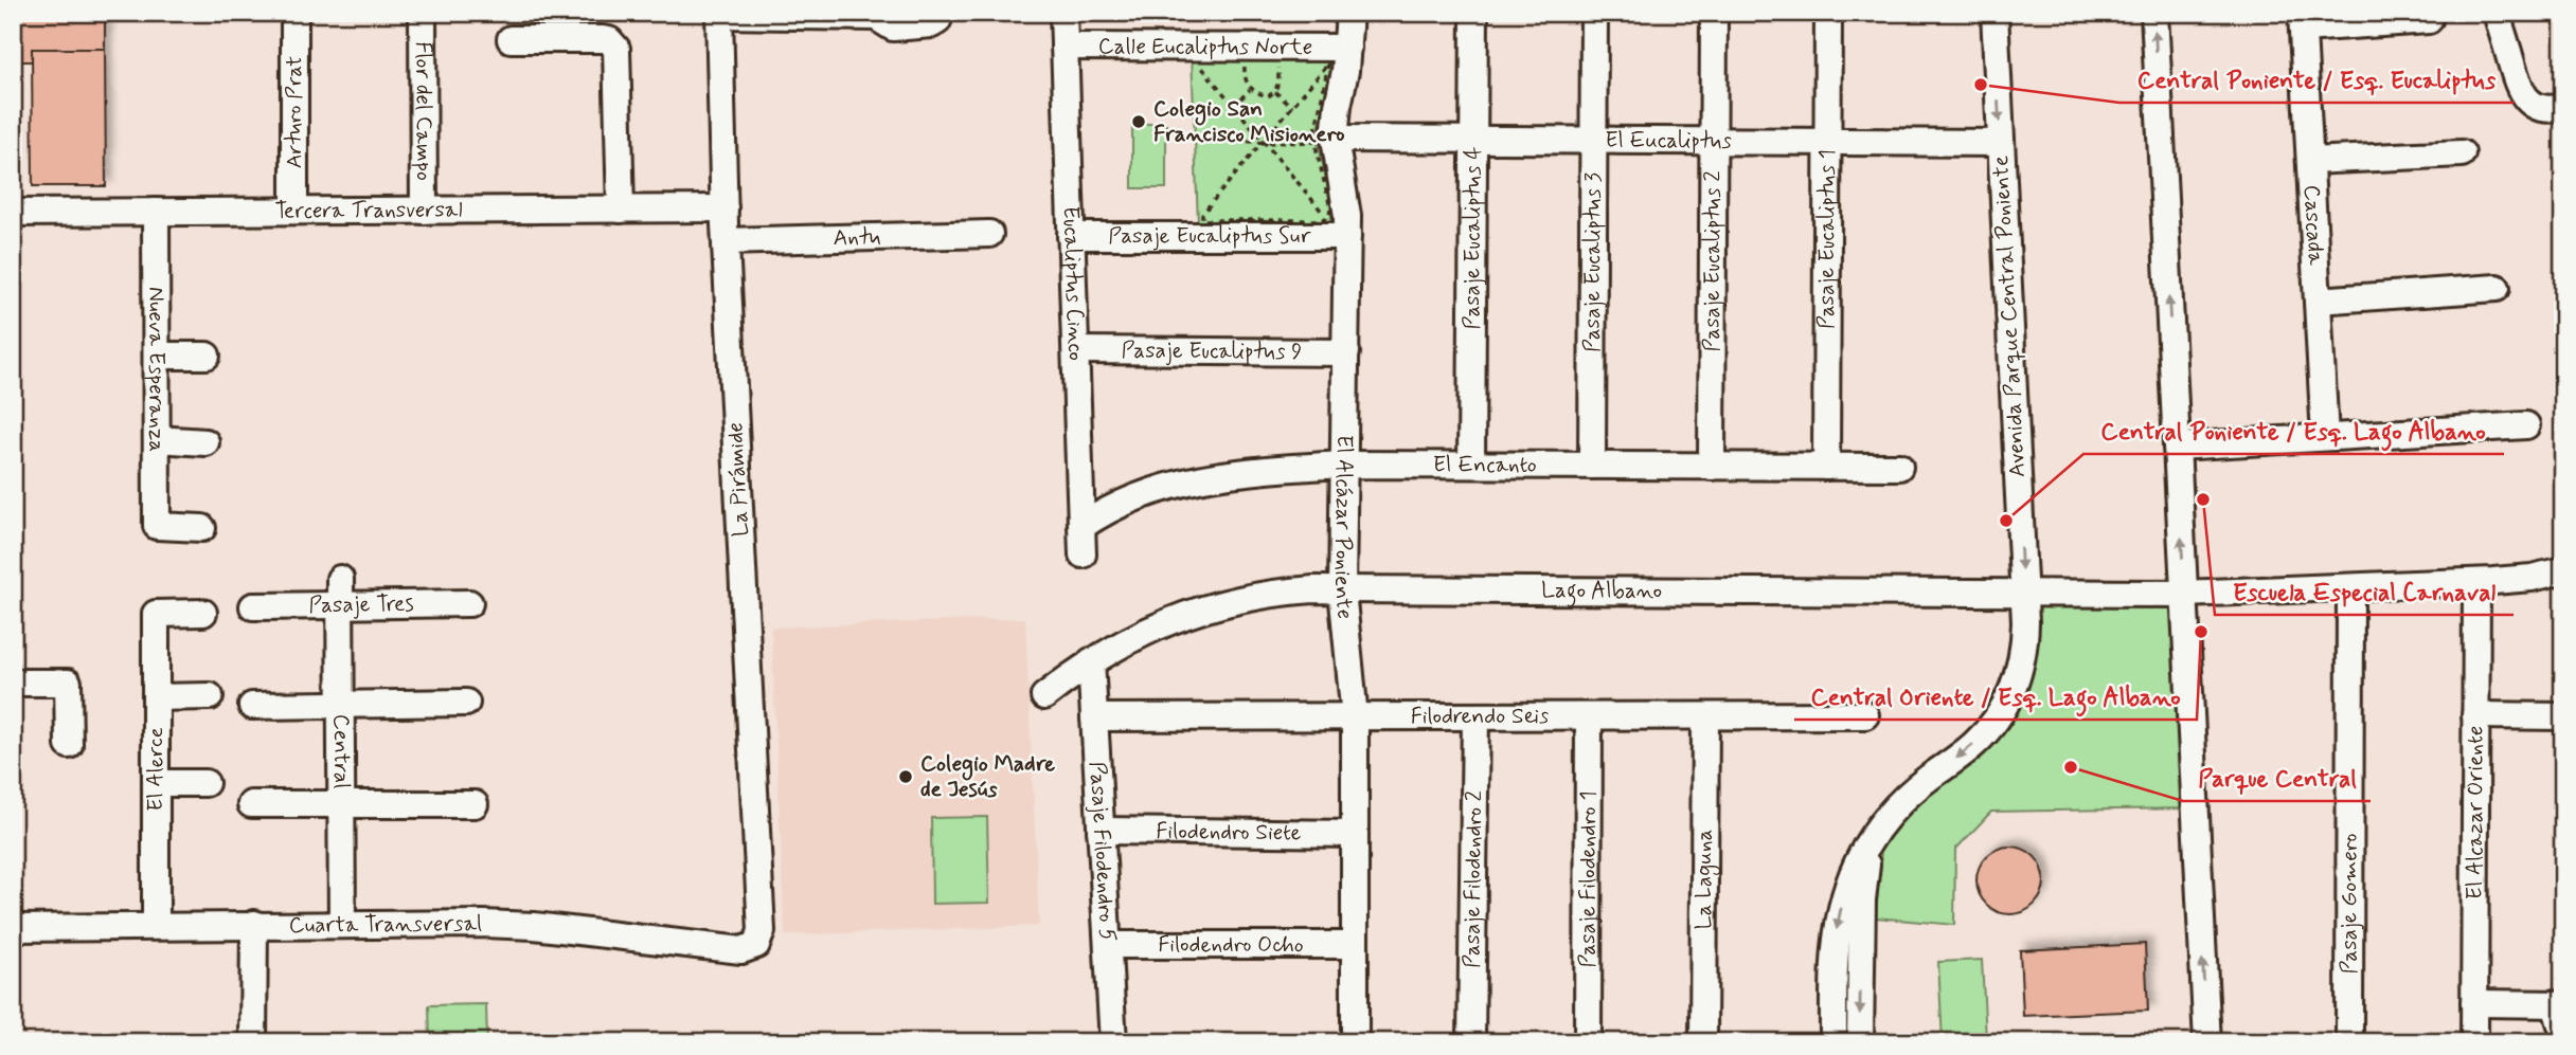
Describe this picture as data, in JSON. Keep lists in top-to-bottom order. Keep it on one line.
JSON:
{"streets":{"street":["Calle Eucaliptus Norte","Flor del Campo","Arturo Prat","El Eucaliptus","Tercera Transversal","Cascada","Pasaje Eucaliptus Sur","Antu","Pasaje Eucaliptus 4","Pasaje Eucaliptus 1","Pasaje Eucaliptus 3","Pasaje Eucaliptus 2","Eucaliptus Cinco","Avenida Parque Central Poniente","Pasaje Eucaliptus 9","Nueva Esperanza","El Encanto","La Pirámide","El Alcázar Poniente","Lago Albano","Pasaje Tres","Filodrendo Seis","Central","El Alerce","El Alcazar Oriente","Filodendro Siete","Pasaje Filodendro 5","Pasaje Filodendro 2","Pasaje Filodendro 1","La Laguna","Pasaje Gomero","Cuarta Transversal","Filodendro Ocho"]},"crossings":[["Calle Eucaliptus Norte","Eucaliptus Cinco"],["Calle Eucaliptus Norte","El Alcázar Poniente"],["Flor del Campo","Tercera Transversal"],["Arturo Prat","Tercera Transversal"],["El Eucaliptus","Pasaje Eucaliptus 4"],["El Eucaliptus","Pasaje Eucaliptus 1"],["El Eucaliptus","Pasaje Eucaliptus 3"],["El Eucaliptus","Pasaje Eucaliptus 2"],["El Eucaliptus","Avenida Parque Central Poniente"],["El Eucaliptus","El Alcázar Poniente"],["Tercera Transversal","Nueva Esperanza"],["Tercera Transversal","La Pirámide"],["Pasaje Eucaliptus Sur","Eucaliptus Cinco"],["Pasaje Eucaliptus Sur","El Alcázar Poniente"],["Antu","La Pirámide"],["Pasaje Eucaliptus 4","El Encanto"],["Pasaje Eucaliptus 1","El Encanto"],["Pasaje Eucaliptus 3","El Encanto"],["Pasaje Eucaliptus 2","El Encanto"],["Eucaliptus Cinco","Pasaje Eucaliptus 9"],["Eucaliptus Cinco","El Encanto"],["Avenida Parque Central Poniente","Lago Albano"],["Pasaje Eucaliptus 9","El Alcázar Poniente"],["El Encanto","El Alcázar Poniente"],["La Pirámide","Cuarta Transversal"],["El Alcázar Poniente","Lago Albano"],["El Alcázar Poniente","Filodrendo Seis"],["El Alcázar Poniente","Filodendro Siete"],["El Alcázar Poniente","Filodendro Ocho"],["Lago Albano","El Alcazar Oriente"],["Lago Albano","Pasaje Filodendro 5"],["Lago Albano","Pasaje Gomero"],["Pasaje Tres","Central"],["Filodrendo Seis","Pasaje Filodendro 5"],["Filodrendo Seis","Pasaje Filodendro 2"],["Filodrendo Seis","Pasaje Filodendro 1"],["Filodrendo Seis","La Laguna"],["Central","Cuarta Transversal"],["El Alerce","Cuarta Transversal"],["Filodendro Siete","Pasaje Filodendro 5"],["Pasaje Filodendro 5","Filodendro Ocho"]],"places":["Central Poniente / Esq. Eucaliptus","Colegio San Francisco Misionero","Escuela Especial Carnaval","Central Poniente / Esq. Lago Albano","Central Oriente / Esq. Lago Albano","Parque Central","Colegio Madre de Jesús"]}
